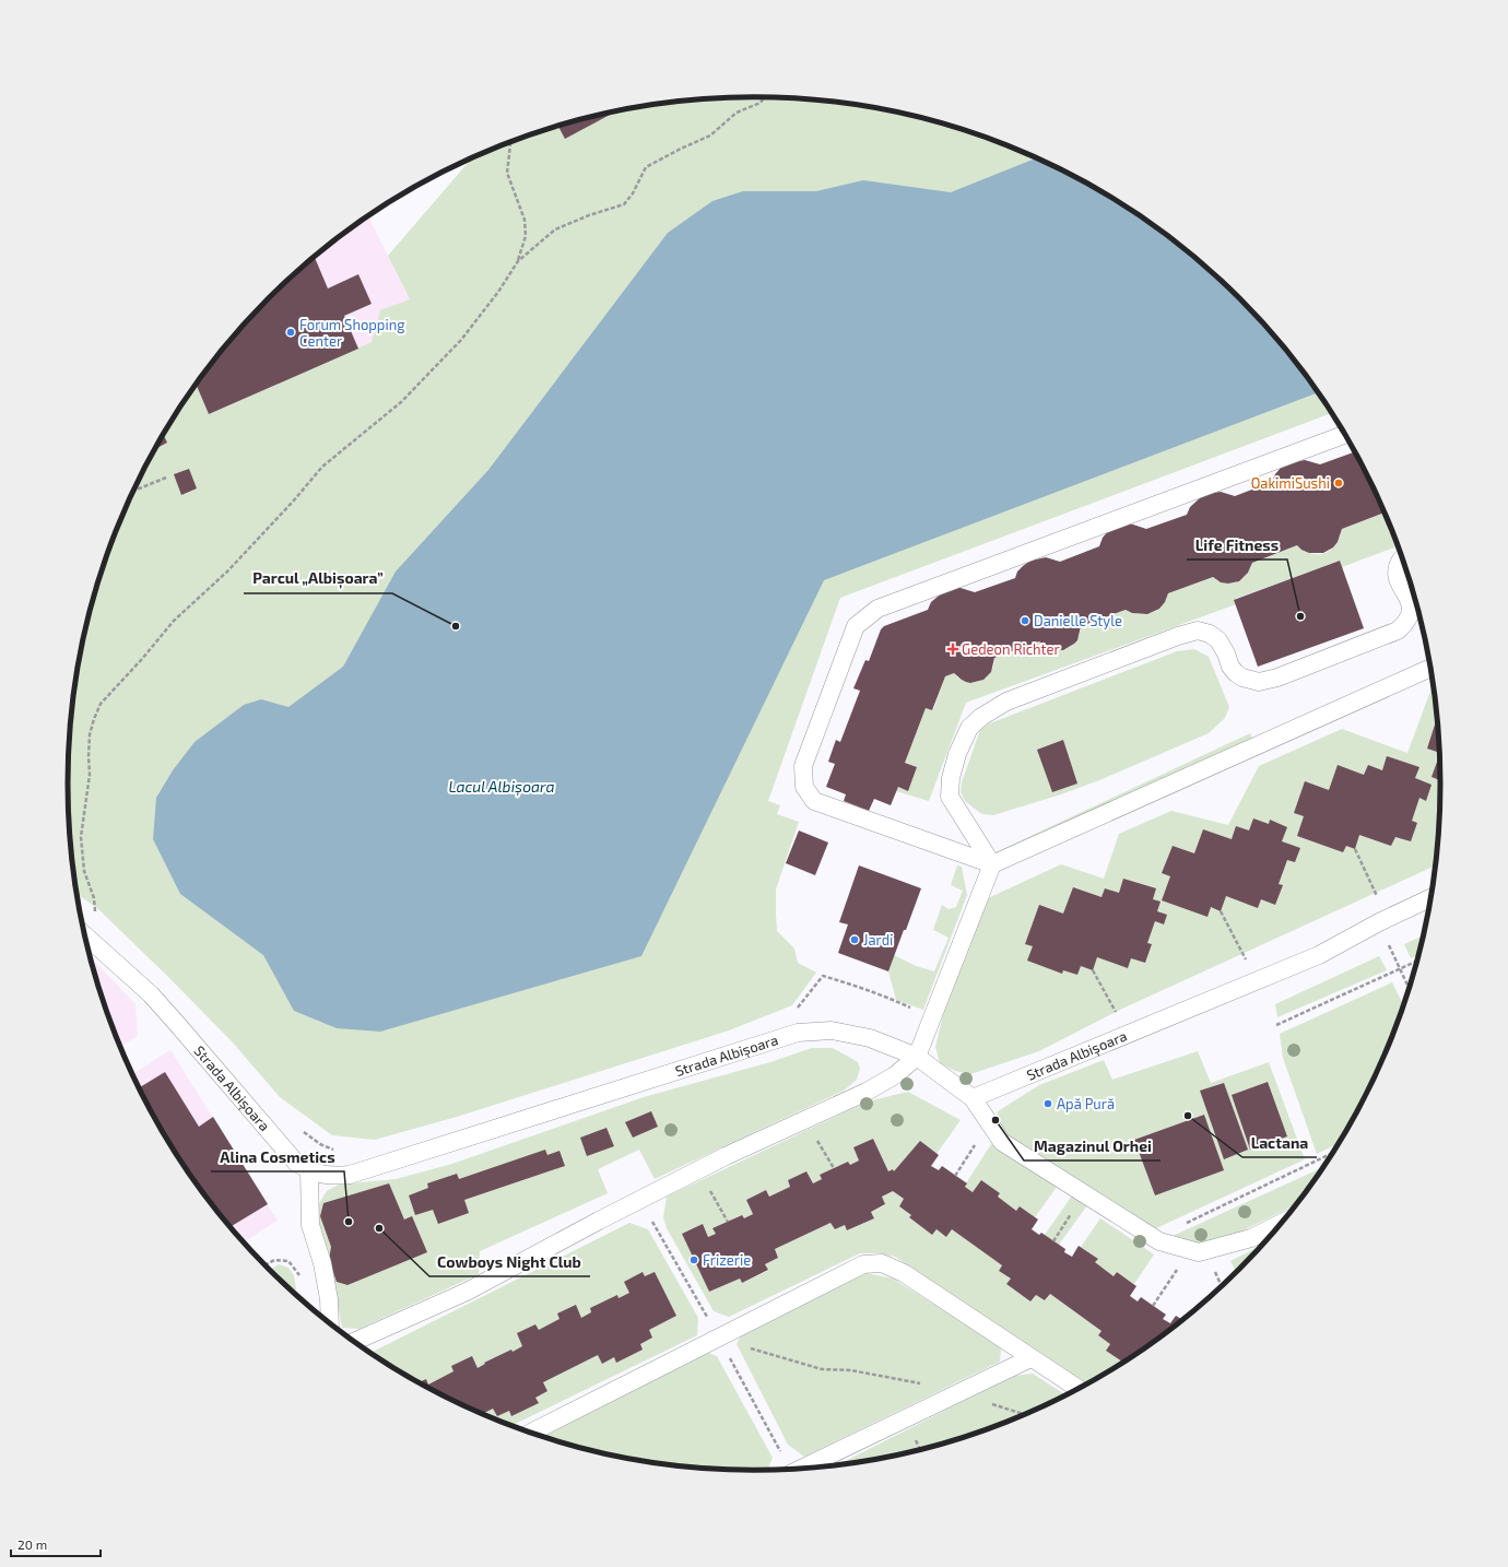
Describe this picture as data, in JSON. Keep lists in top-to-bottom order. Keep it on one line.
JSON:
{"streets":{"lane":["Strada Albișoara"]},"water":["Lacul Albișoara"],"places":{"other":["Forum Shopping Center","OakimiSushi","Life Fitness","Danielle Style","Parcul „Albișoara”","Jardi","Apă Pură","Lactana","Magazinul Orhei","Alina Cosmetics","Cowboys Night Club","Frizerie"],"health":["Gedeon Richter"]},"scale_bar":"20 m"}
